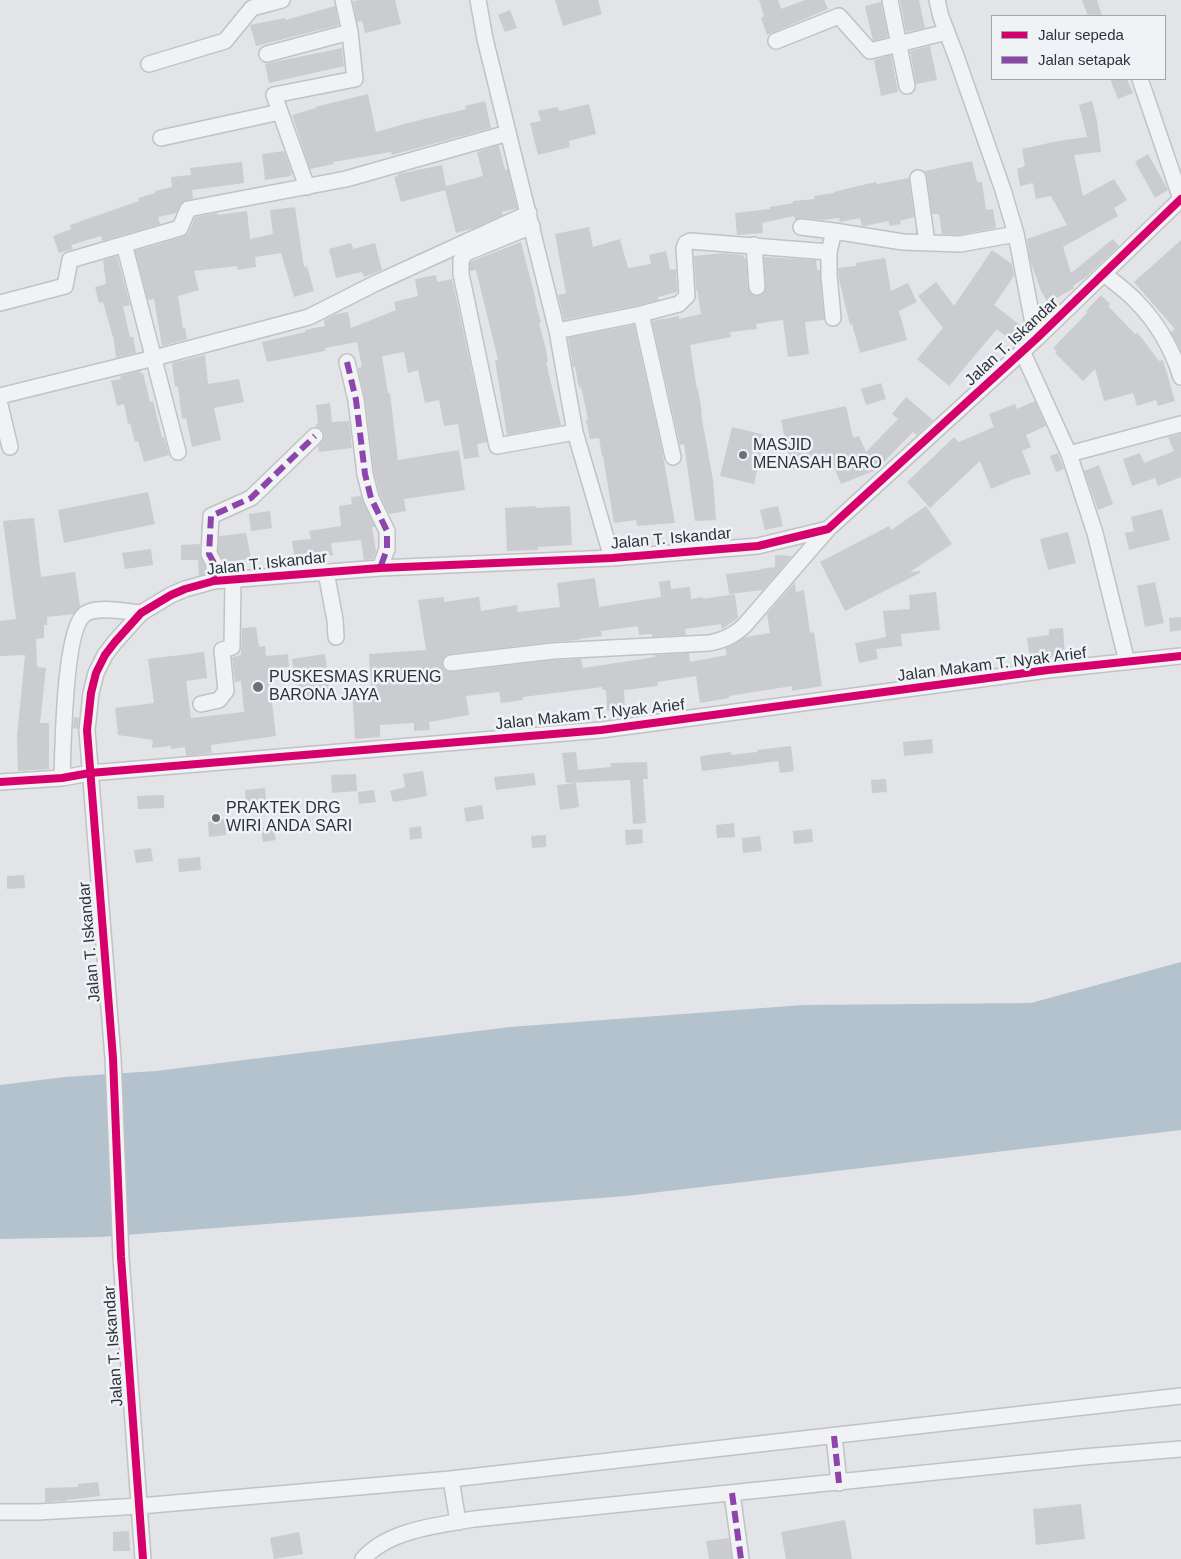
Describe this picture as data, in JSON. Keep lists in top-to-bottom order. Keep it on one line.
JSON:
{"streets":{"street":["Jalan T. Iskandar","Jalan Makam T. Nyak Arief"]},"crossings":[["Jalan T. Iskandar","Jalan Makam T. Nyak Arief"]],"places":["MASJID MENASAH BARO","PUSKESMAS KRUENG BARONA JAYA","PRAKTEK DRG WIRI ANDA SARI"],"legend":["Jalur sepeda","Jalan setapak"]}
